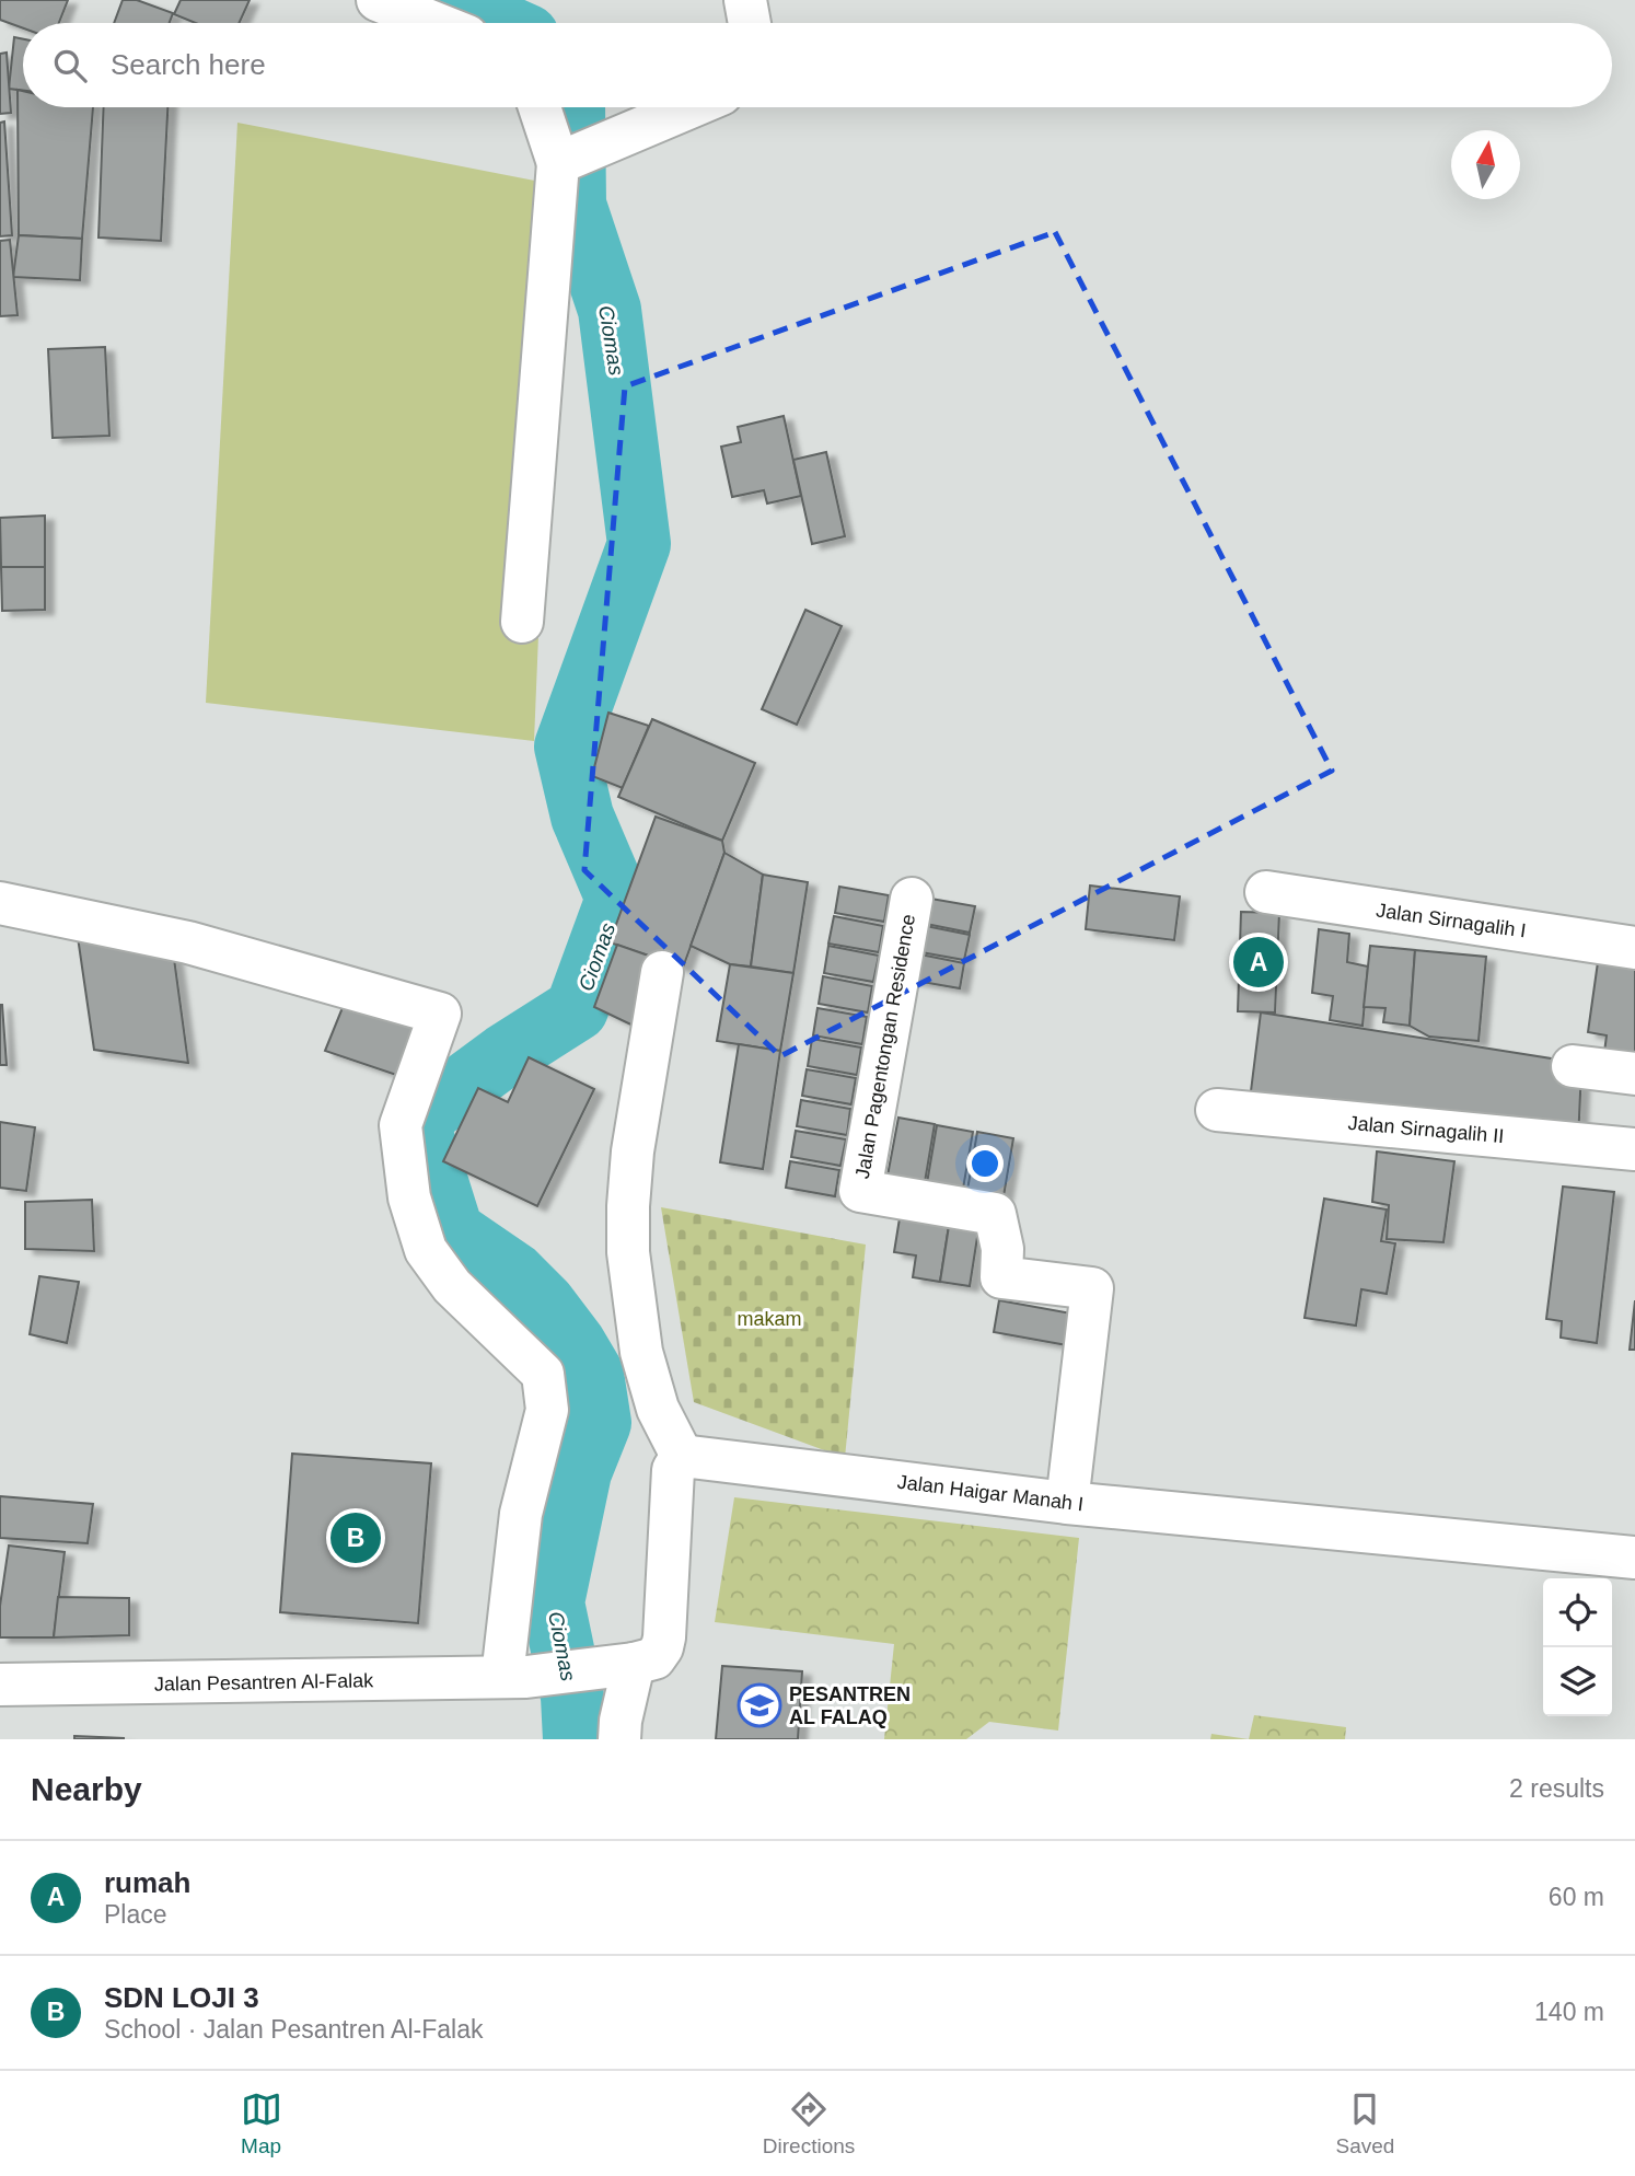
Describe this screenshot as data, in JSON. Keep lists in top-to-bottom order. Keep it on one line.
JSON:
{"streets":{"street":["Jalan Sirnagalih I","Jalan Pagentongan Residence","Jalan Sirnagalih II","Jalan Haigar Manah I","Jalan Pesantren Al-Falak"]},"crossings":[["Jalan Pagentongan Residence","Jalan Haigar Manah I"]],"water":["Ciomas"],"parks":["makam"],"places":{"school or university":["PESANTREN AL FALAQ"]},"north":"top","page":{"search":"Search here","pins":["A","B"],"heading":["Nearby","2 results"],"list":[{"mark":"A","name":"rumah","note":"Place","value":"60 m"},{"mark":"B","name":"SDN LOJI 3","note":"School · Jalan Pesantren Al-Falak","value":"140 m"}],"nav":["Map","Directions","Saved"]}}
